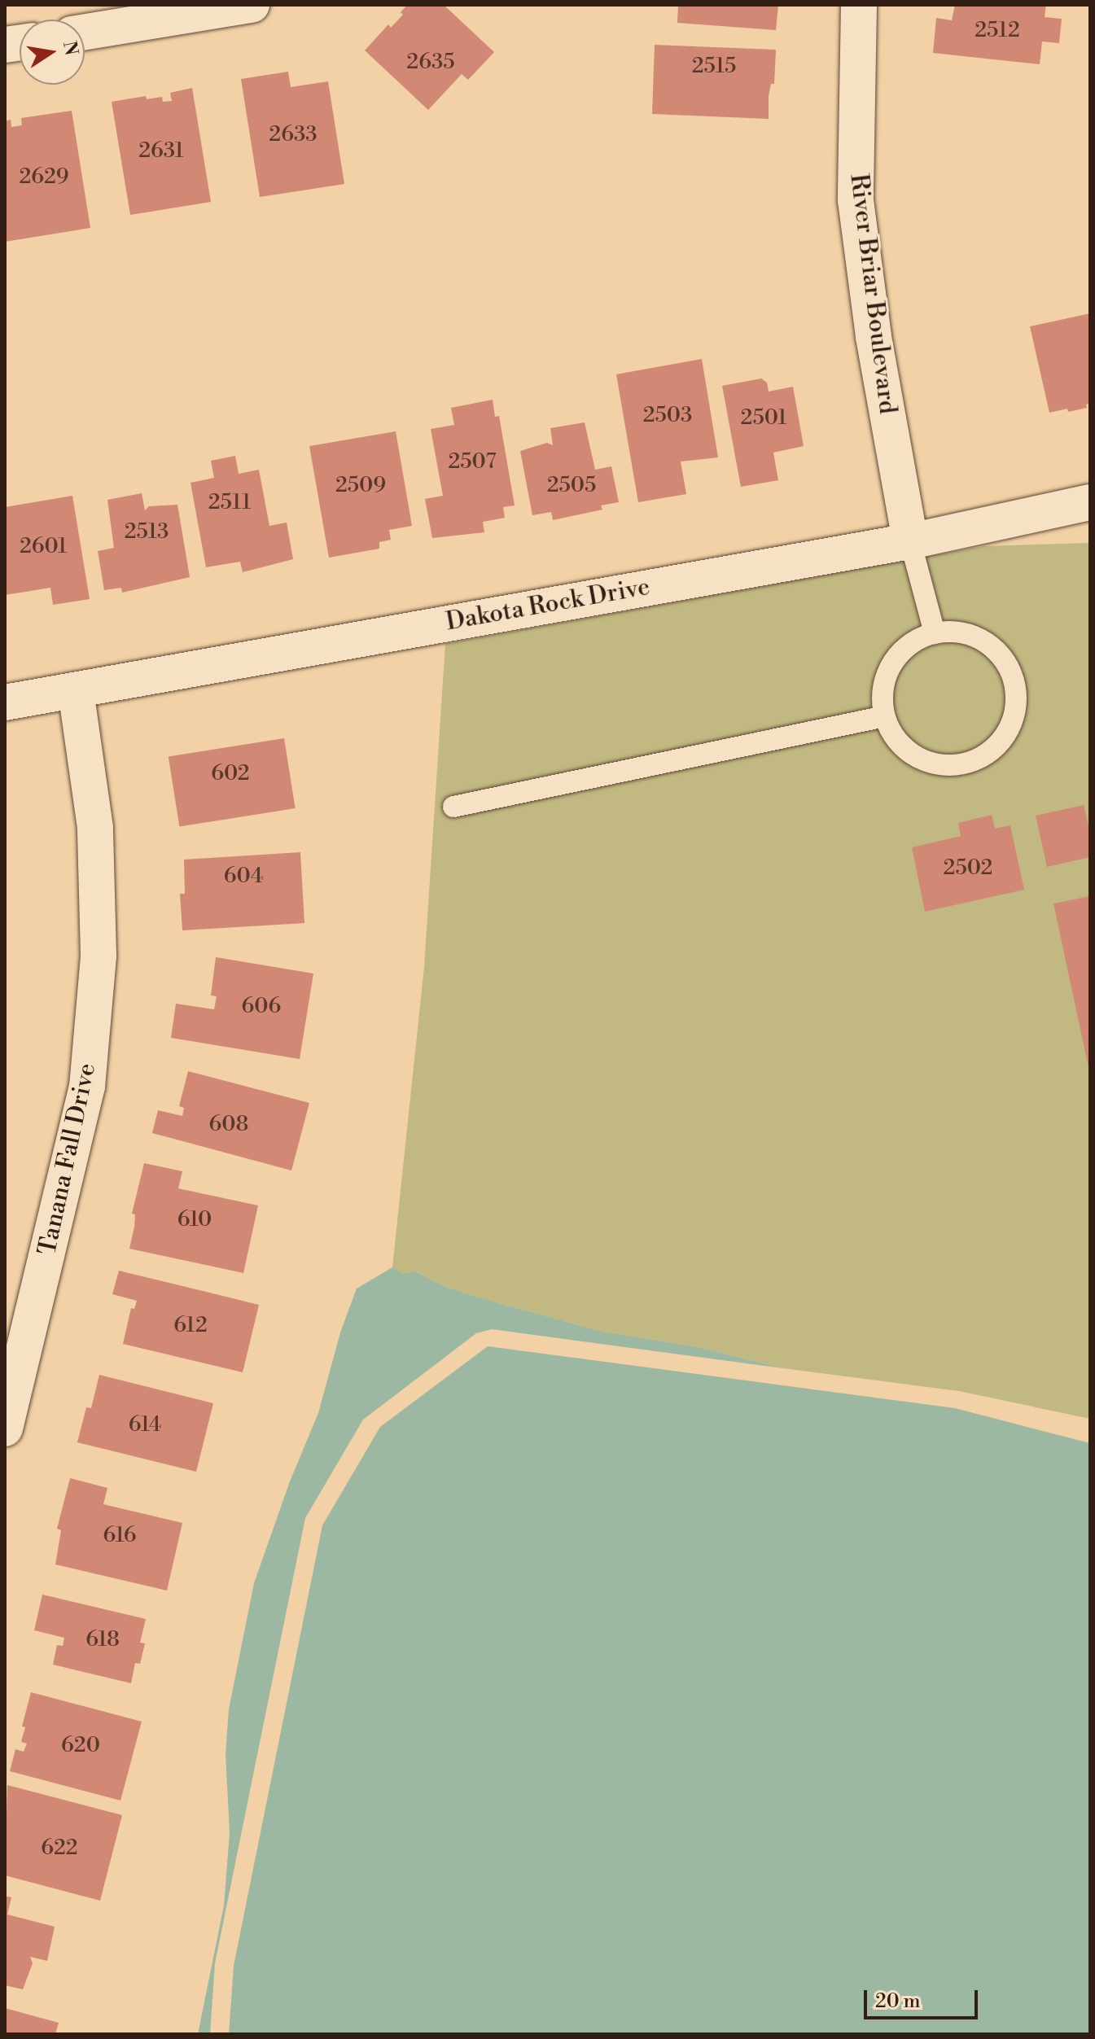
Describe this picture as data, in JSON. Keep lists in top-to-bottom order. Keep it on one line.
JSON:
{"streets":{"street":["River Briar Boulevard","Dakota Rock Drive","Tanana Fall Drive"]},"crossings":[["River Briar Boulevard","Dakota Rock Drive"],["Dakota Rock Drive","Tanana Fall Drive"]],"house_numbers":["2512","2635","2515","2633","2631","2629","2503","2501","2507","2509","2505","2511","2513","2601","602","2502","604","606","608","610","612","614","616","618","620","622"],"scale_bar":"20 m","north":"right"}
